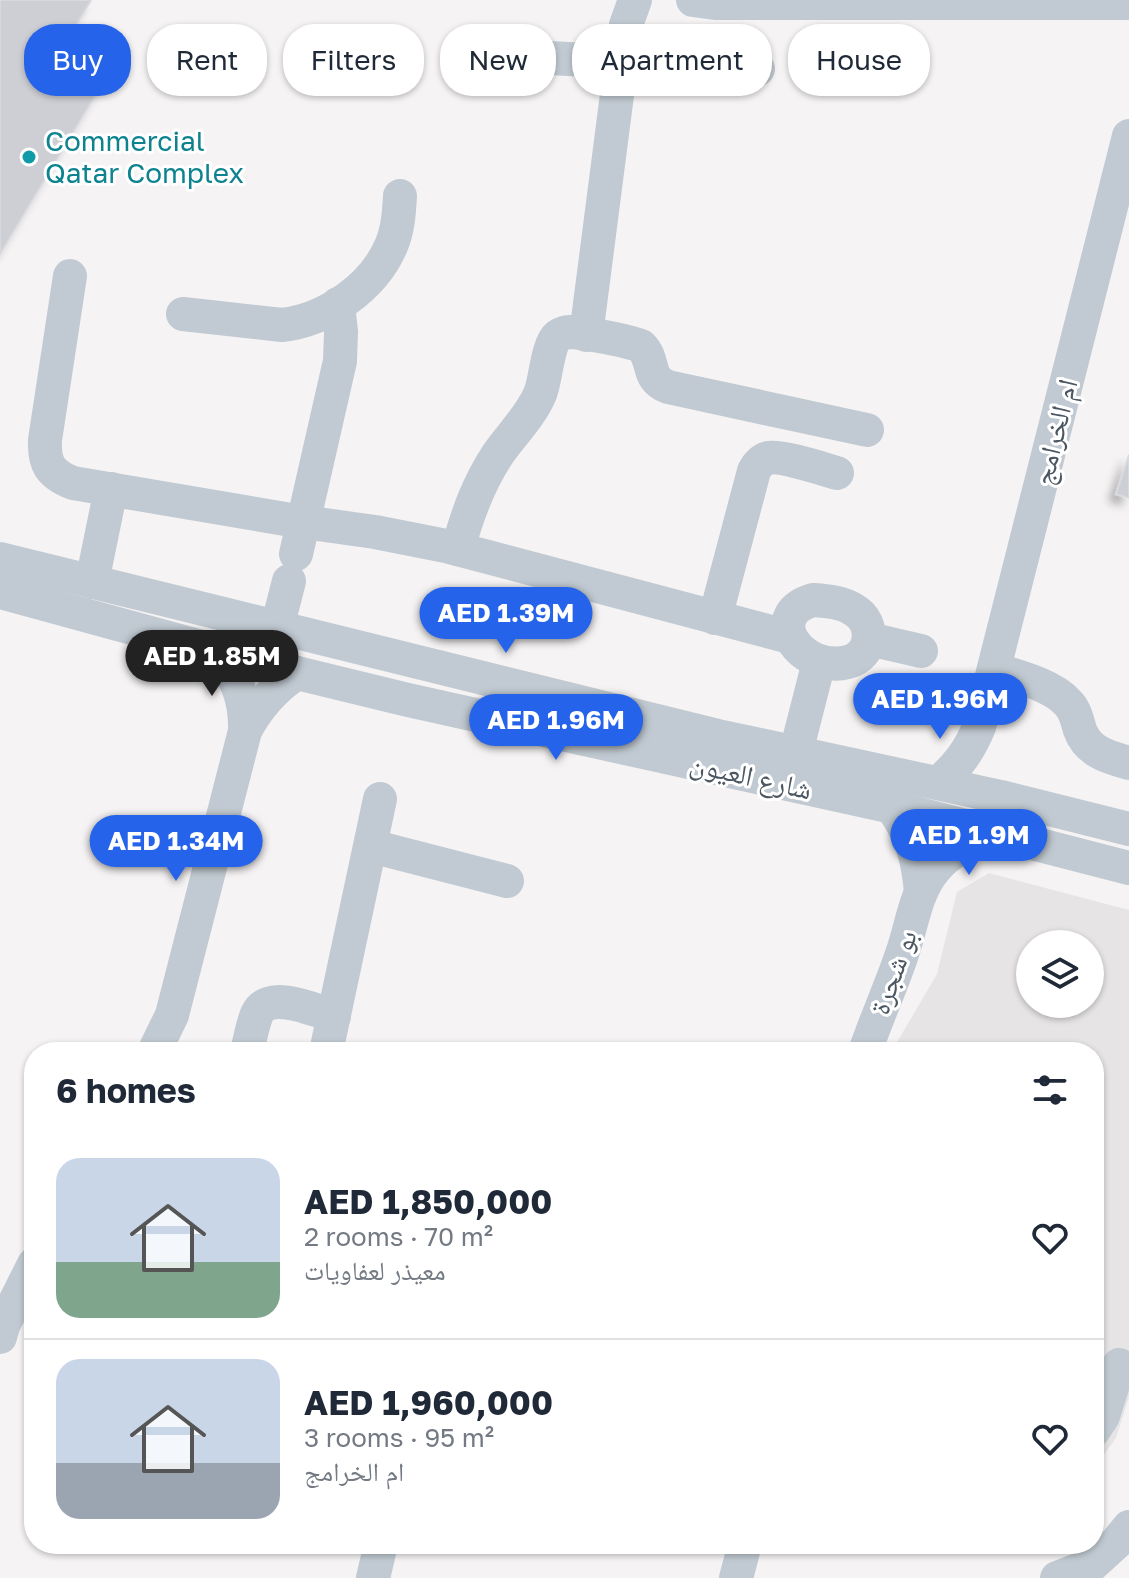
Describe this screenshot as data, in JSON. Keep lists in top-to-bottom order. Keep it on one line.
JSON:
{"streets":{"street":["ام الخرامج","شارع العيون","بو شجرة"]},"crossings":[["ام الخرامج","شارع العيون"],["شارع العيون","بو شجرة"]],"places":["Commercial Qatar Complex"],"page":{"chip":["Buy","Rent","Filters","New","Apartment","House"],"price":["AED 1.39M","AED 1.85M","AED 1.96M","AED 1.96M","AED 1.9M","AED 1.34M"],"heading":"6 homes","list":[{"name":"AED 1,850,000","note":"2 rooms · 70 m² · معيذر لعفاويات"},{"name":"AED 1,960,000","note":"3 rooms · 95 m² · ام الخرامج"}]}}
